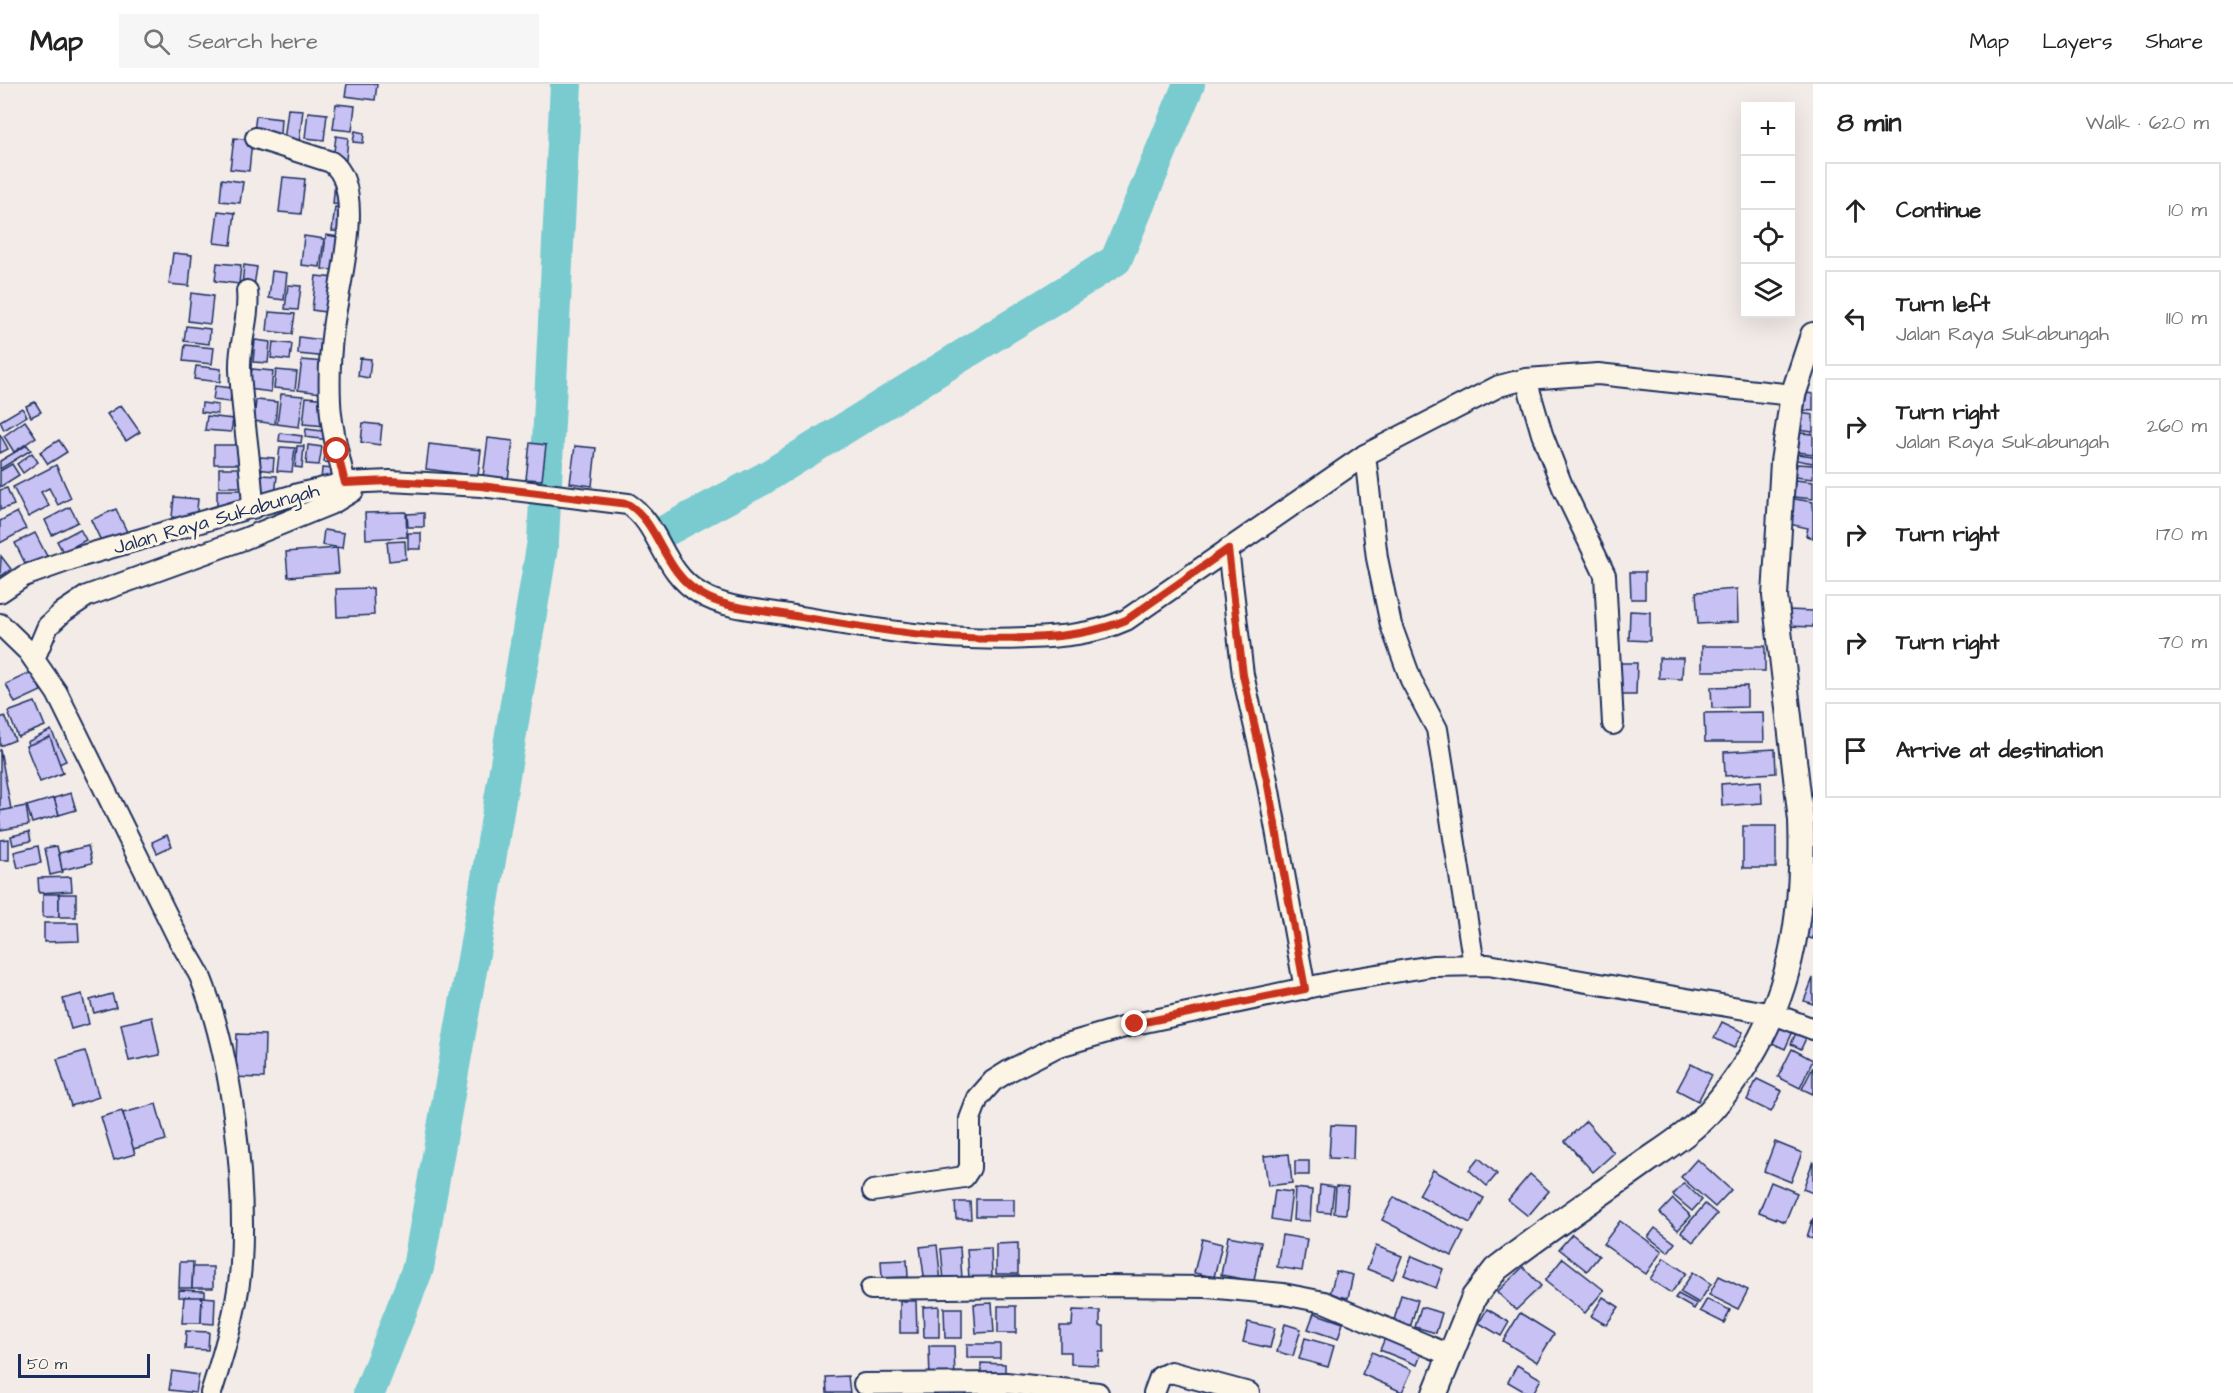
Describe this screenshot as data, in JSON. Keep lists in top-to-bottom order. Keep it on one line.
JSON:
{"streets":{"street":["Jalan Raya Sukabungah"]},"scale_bar":"50 m","page":{"header":"Map","search":"Search here","nav":["Map","Layers","Share"],"heading":["8 min","Walk · 620 m"],"map_buttons":["+","−"],"list":[["Continue","10 m"],["Turn left","Jalan Raya Sukabungah","110 m"],["Turn right","Jalan Raya Sukabungah","260 m"],["Turn right","170 m"],["Turn right","70 m"],"Arrive at destination"],"scale":"50 m"}}
